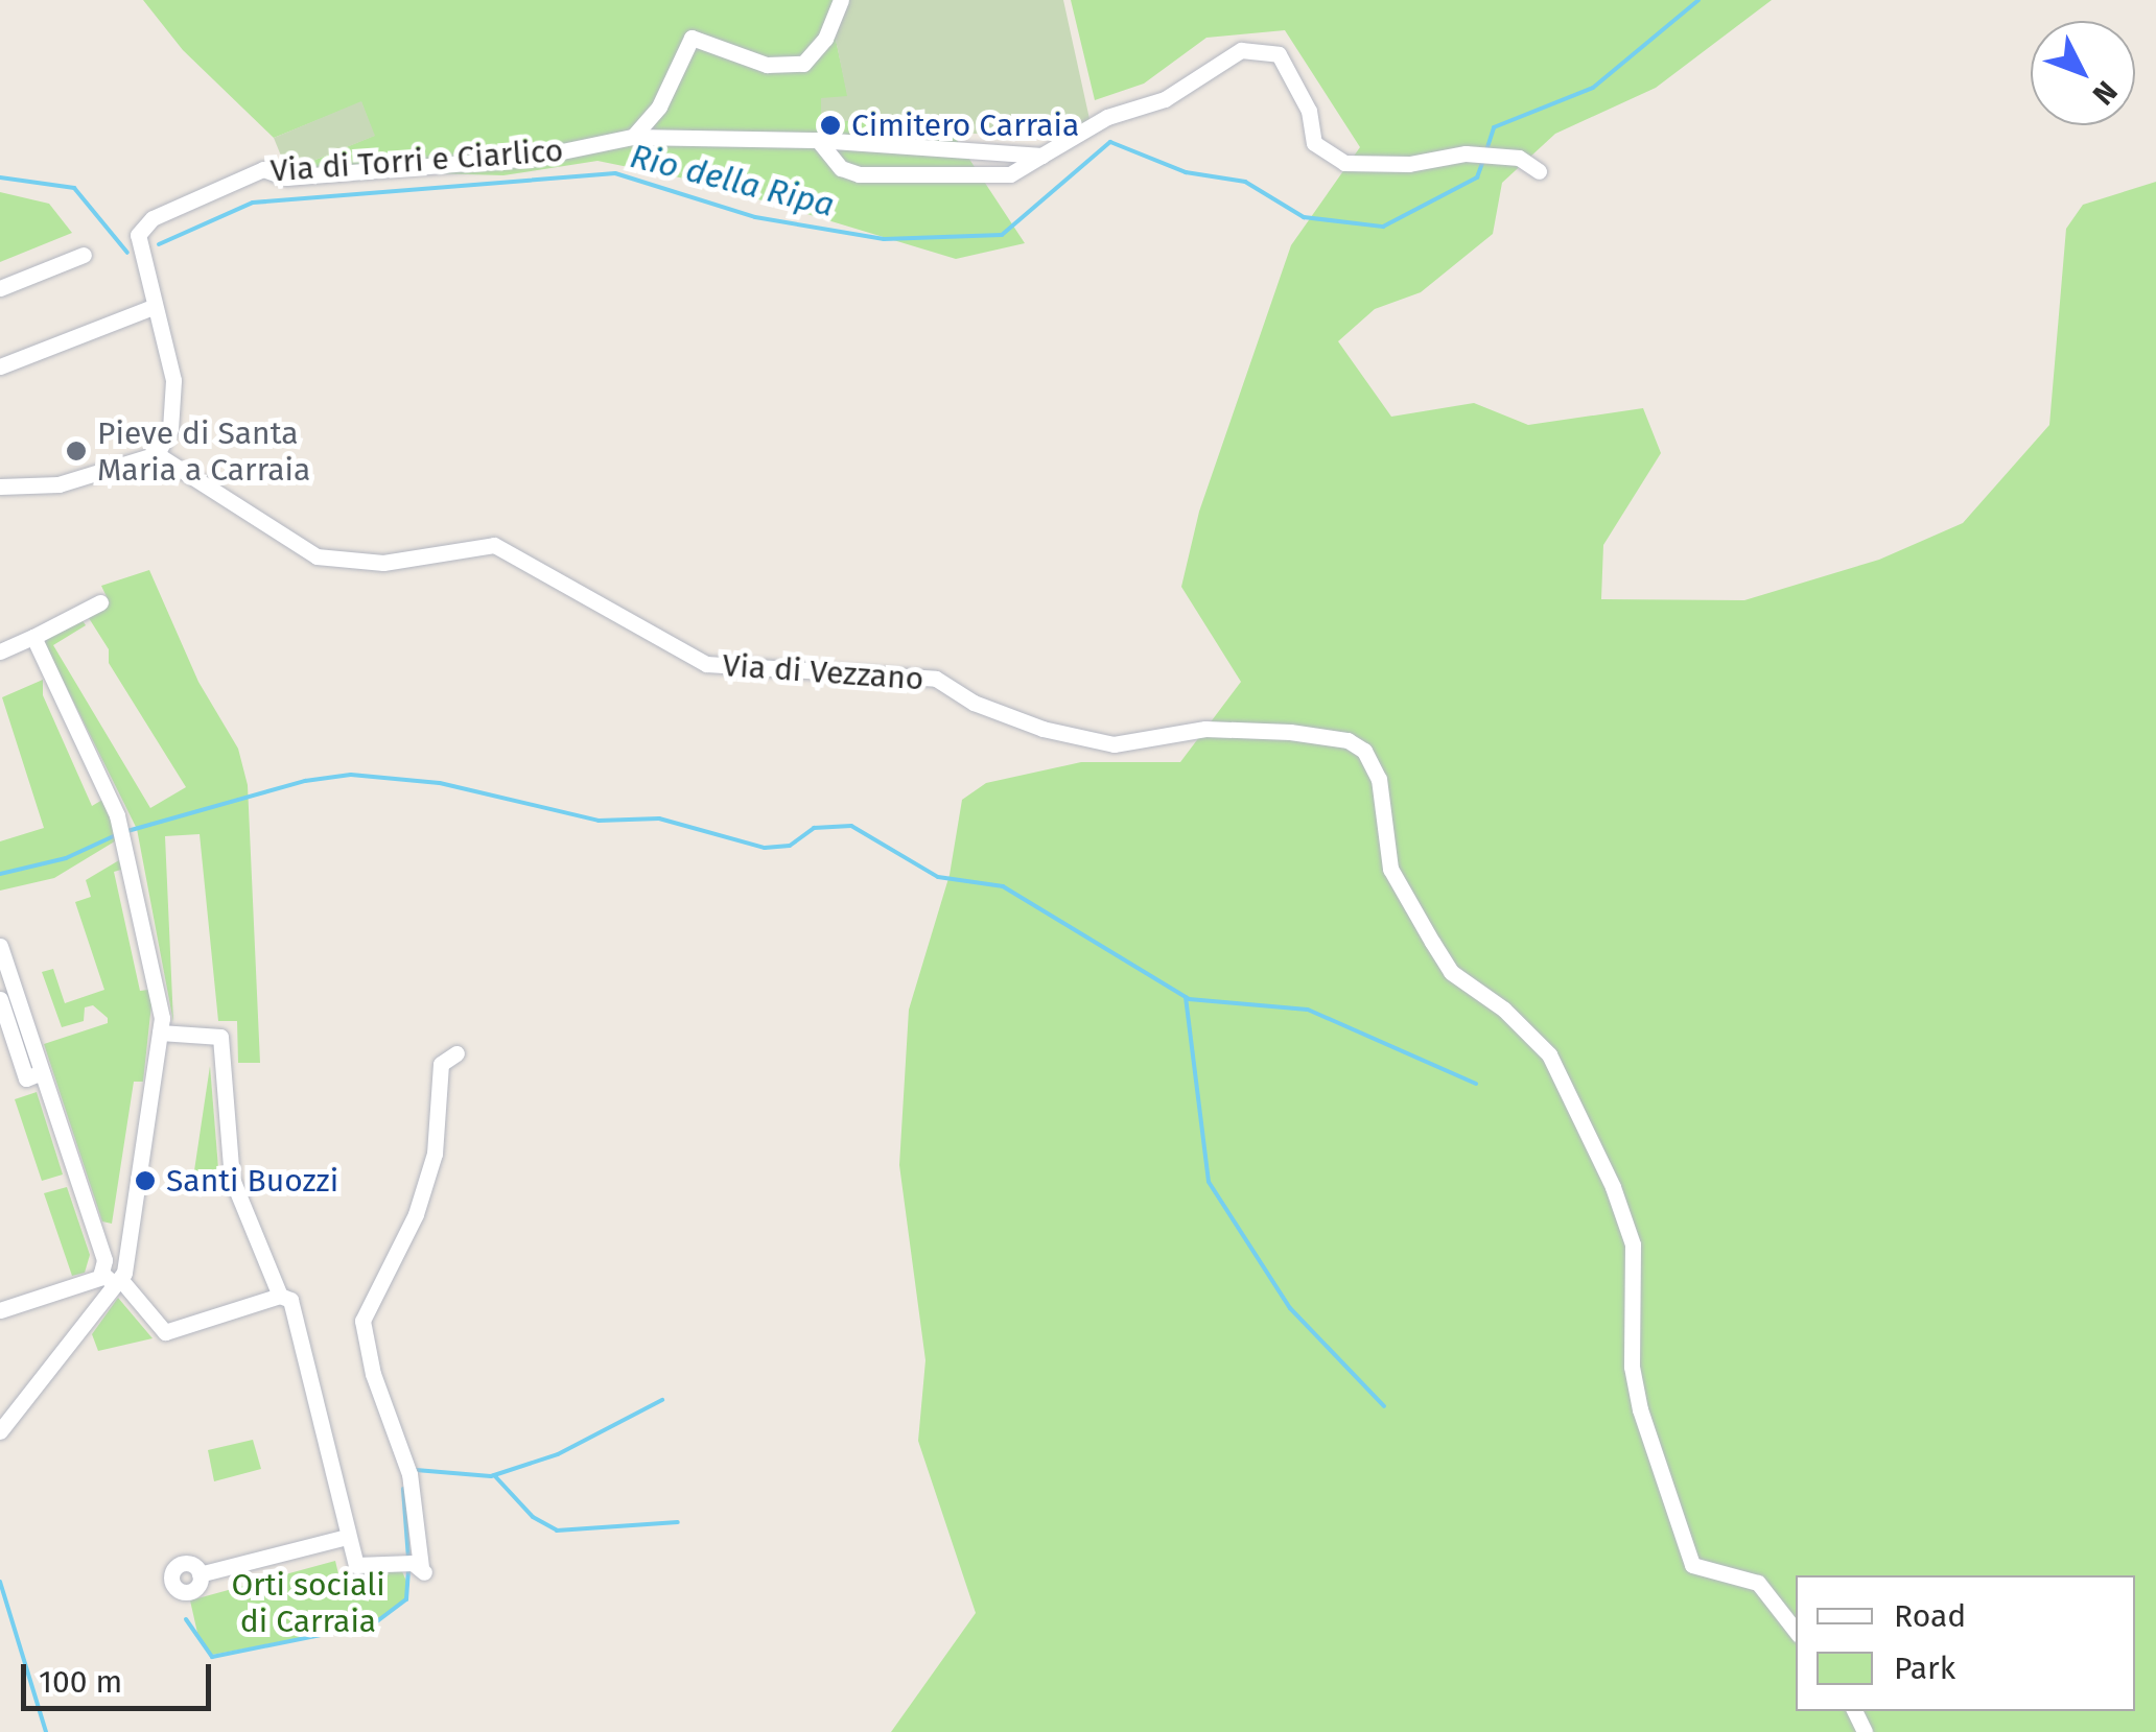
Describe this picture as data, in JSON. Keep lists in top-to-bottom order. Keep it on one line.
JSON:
{"streets":{"street":["Via di Torri e Ciarlico","Via di Vezzano"]},"crossings":[["Via di Torri e Ciarlico","Via di Vezzano"]],"water":["Rio della Ripa"],"parks":["Orti sociali di Carraia"],"places":["Cimitero Carraia","Pieve di Santa Maria a Carraia","Santi Buozzi"],"legend":["Road","Park"],"scale_bar":"100 m","north":"bottom right"}
